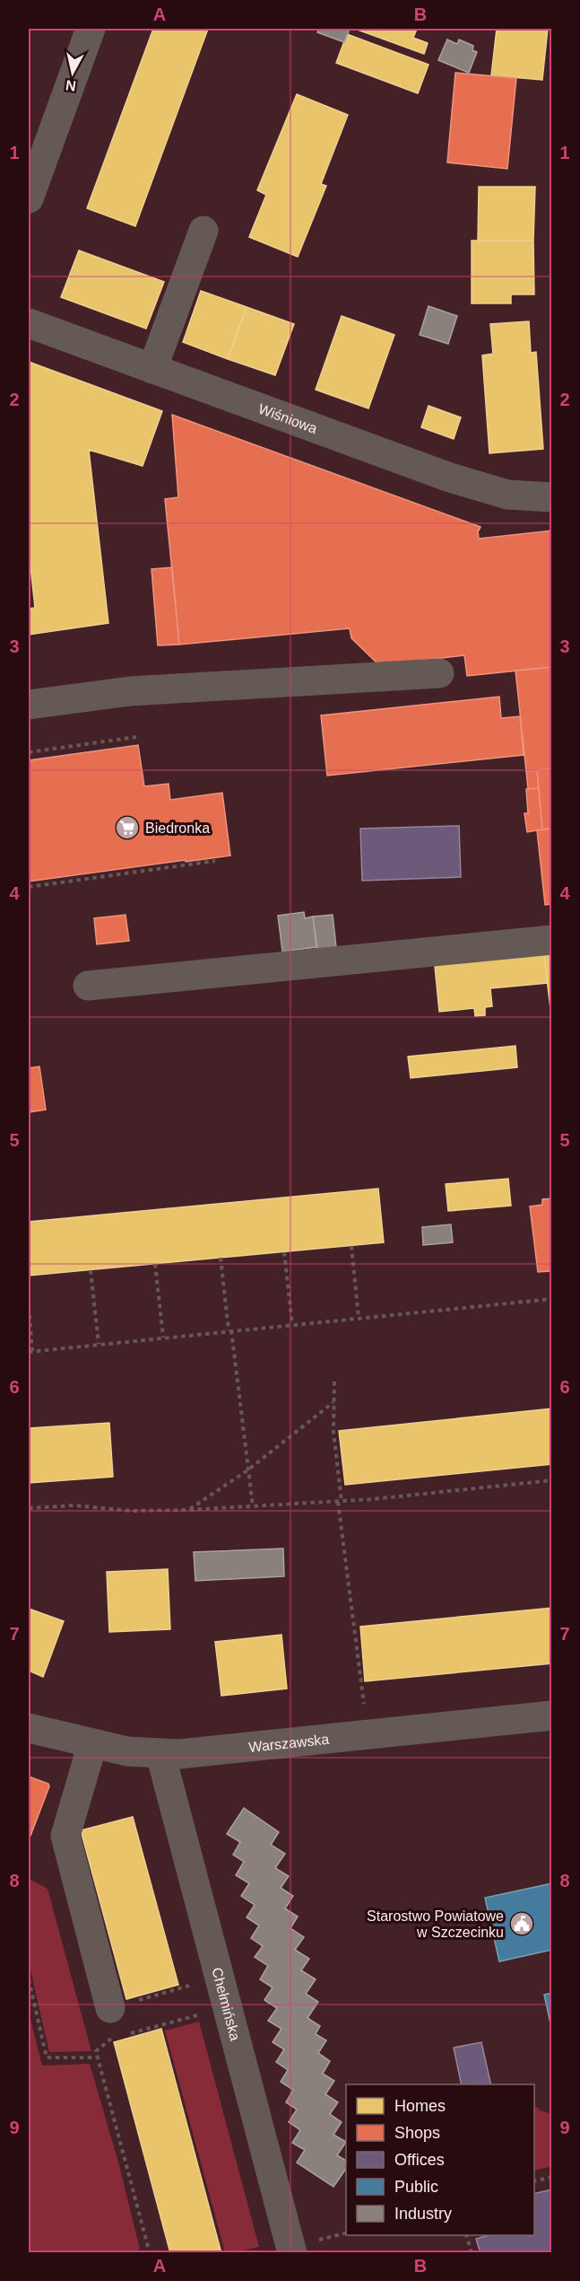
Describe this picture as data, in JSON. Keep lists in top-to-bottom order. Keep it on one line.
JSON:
{"streets":{"street":["Wiśniowa","Warszawska","Chełmińska"]},"crossings":[["Warszawska","Chełmińska"]],"places":{"supermarket":["Biedronka"],"public building":["Starostwo Powiatowe w Szczecinku"]},"legend":["Homes","Shops","Offices","Public","Industry"],"north":"bottom","grid":{"columns":["A","B"],"rows":["1","2","3","4","5","6","7","8","9"]}}
